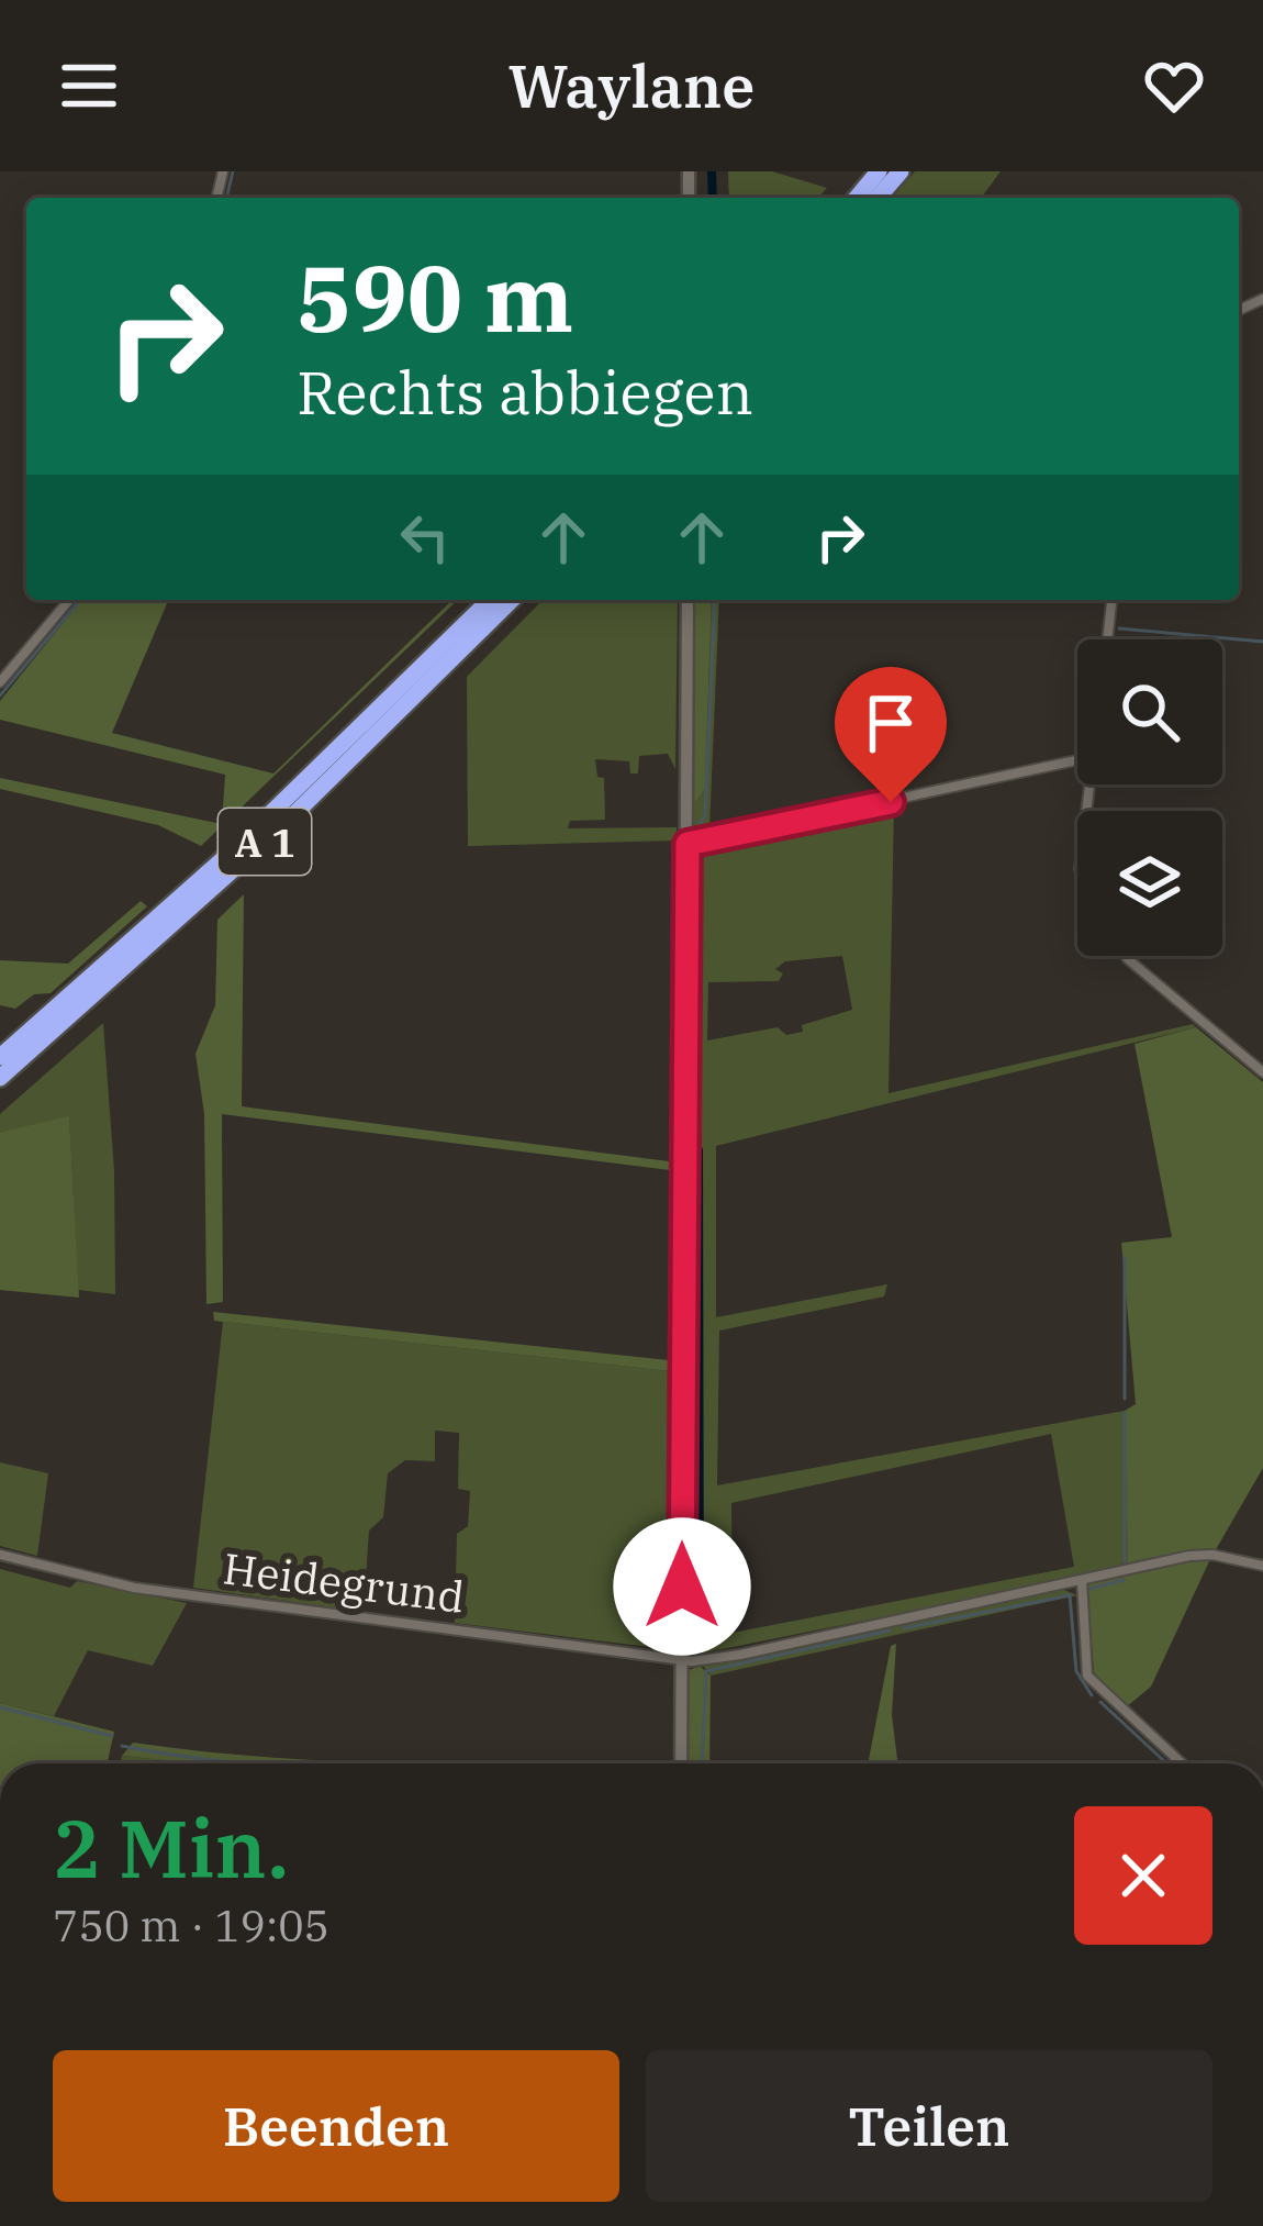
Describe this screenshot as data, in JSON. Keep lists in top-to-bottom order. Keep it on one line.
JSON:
{"streets":{"highway":["A 1"],"street":["Heidegrund"]},"page":{"header":"Waylane","turn":["590 m","Rechts abbiegen"],"heading":["2 Min.","750 m · 19:05"],"buttons":["Beenden","Teilen"]}}
